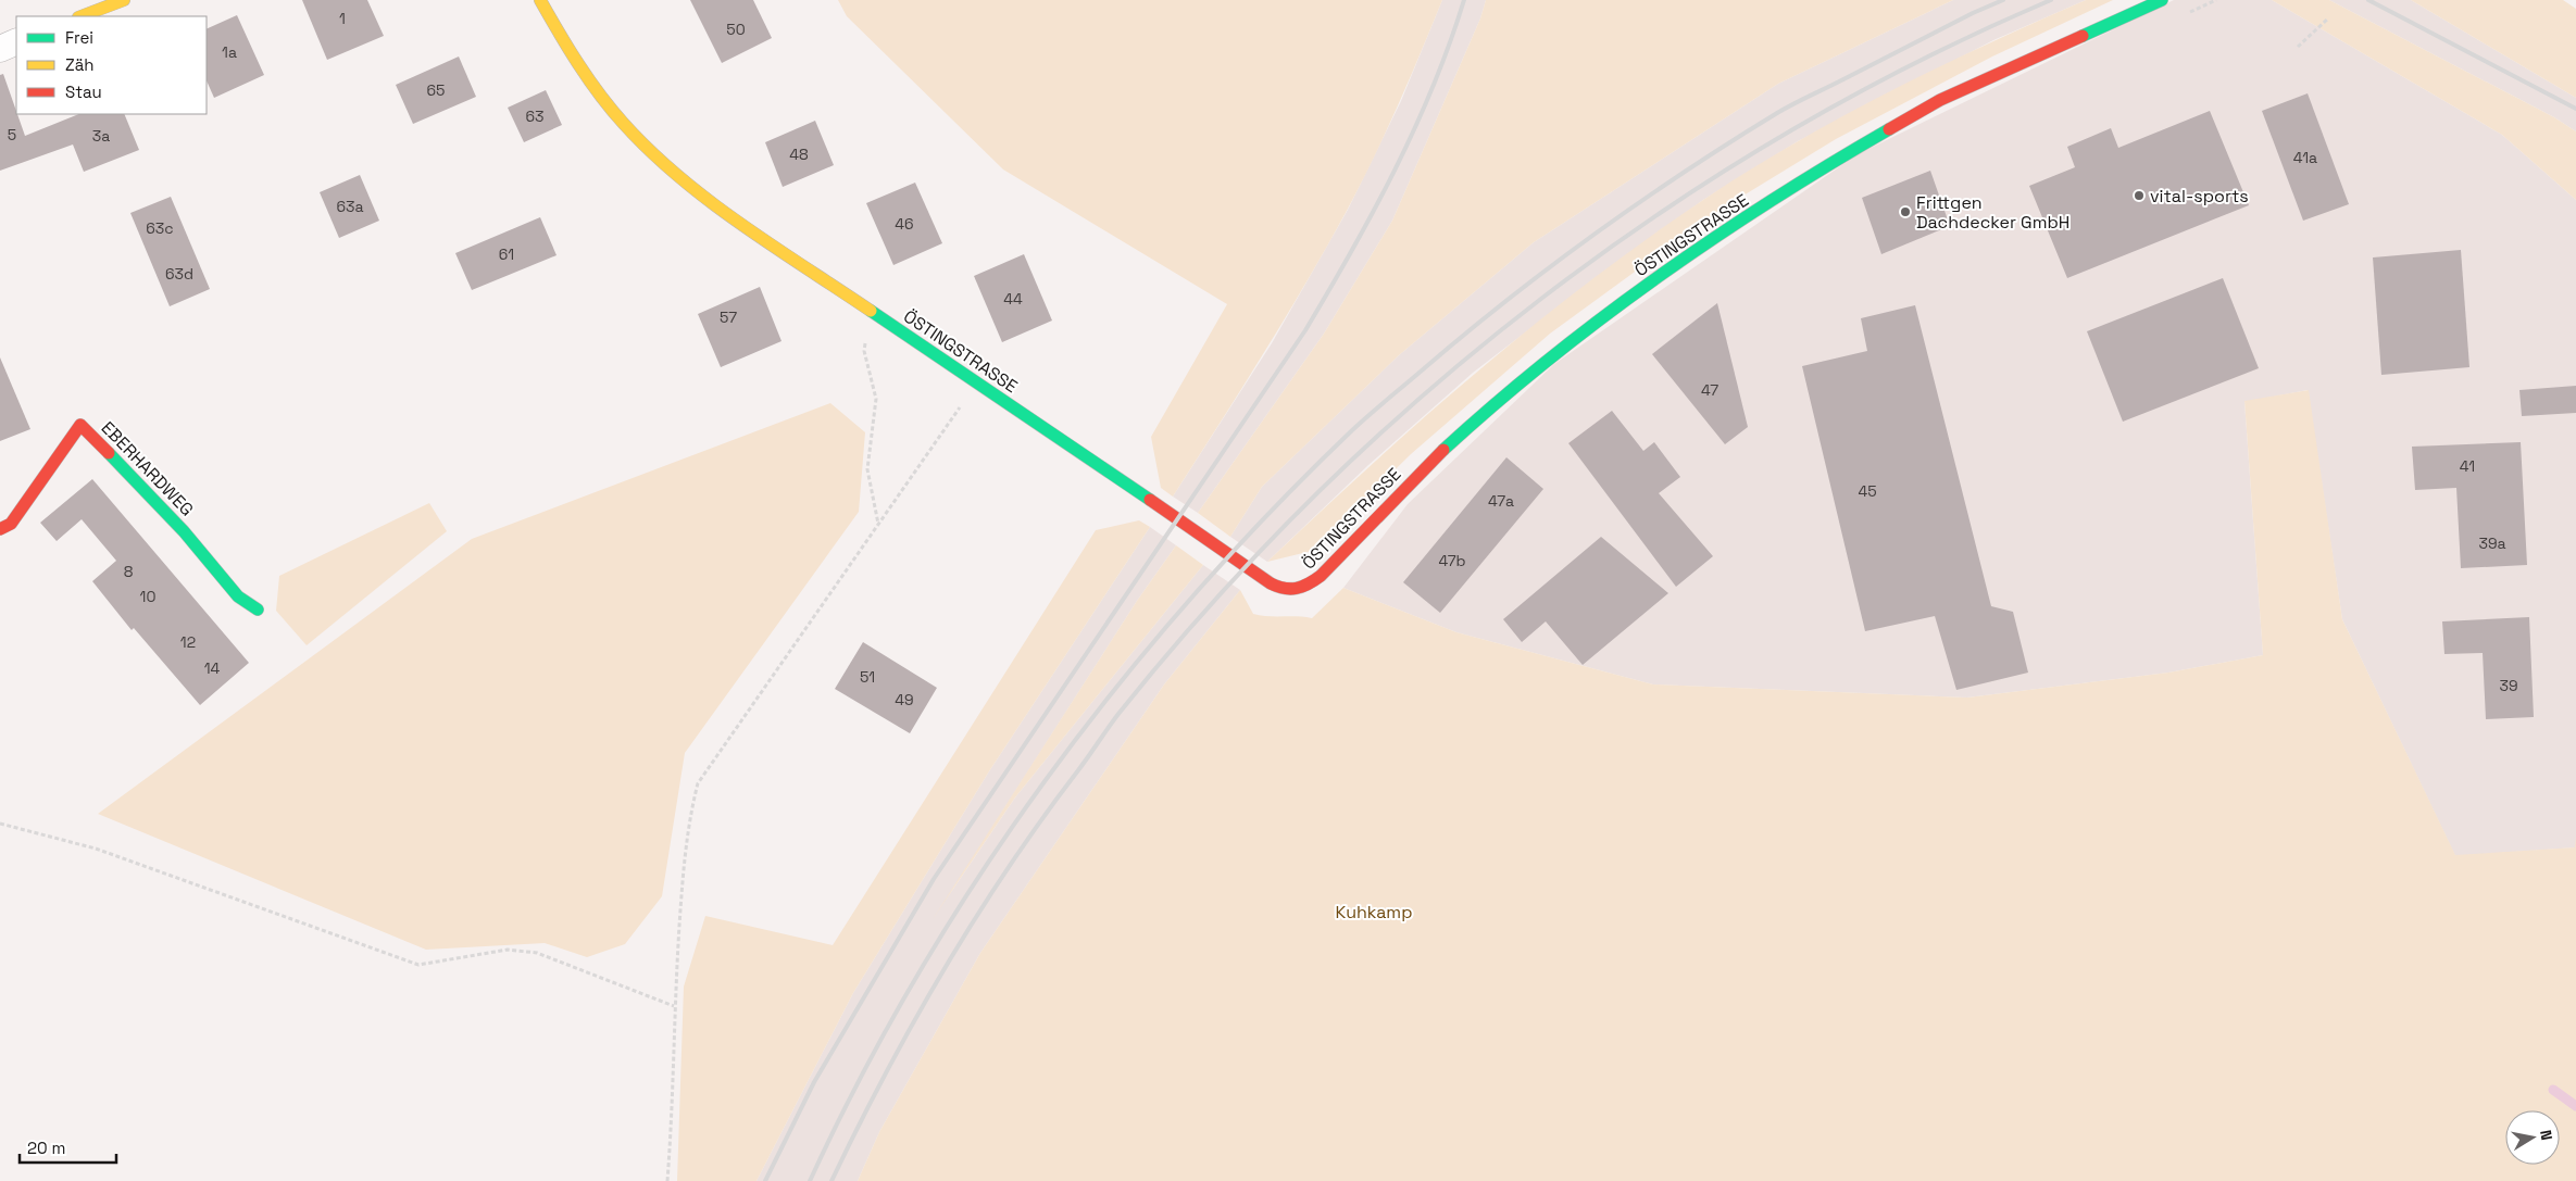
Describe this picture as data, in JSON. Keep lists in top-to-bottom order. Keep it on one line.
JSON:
{"streets":{"street":["ÖSTINGSTRASSE","EBERHARDWEG"]},"parks":["Kuhkamp"],"places":["vital-sports","Frittgen Dachdecker GmbH"],"house_numbers":["1","50","1a","65","63","5","3a","48","41a","63a","46","63c","61","63d","44","57","47","41","45","47a","39a","47b","8","10","12","14","51","39","49"],"legend":["Frei","Zäh","Stau"],"scale_bar":"20 m","north":"right"}
